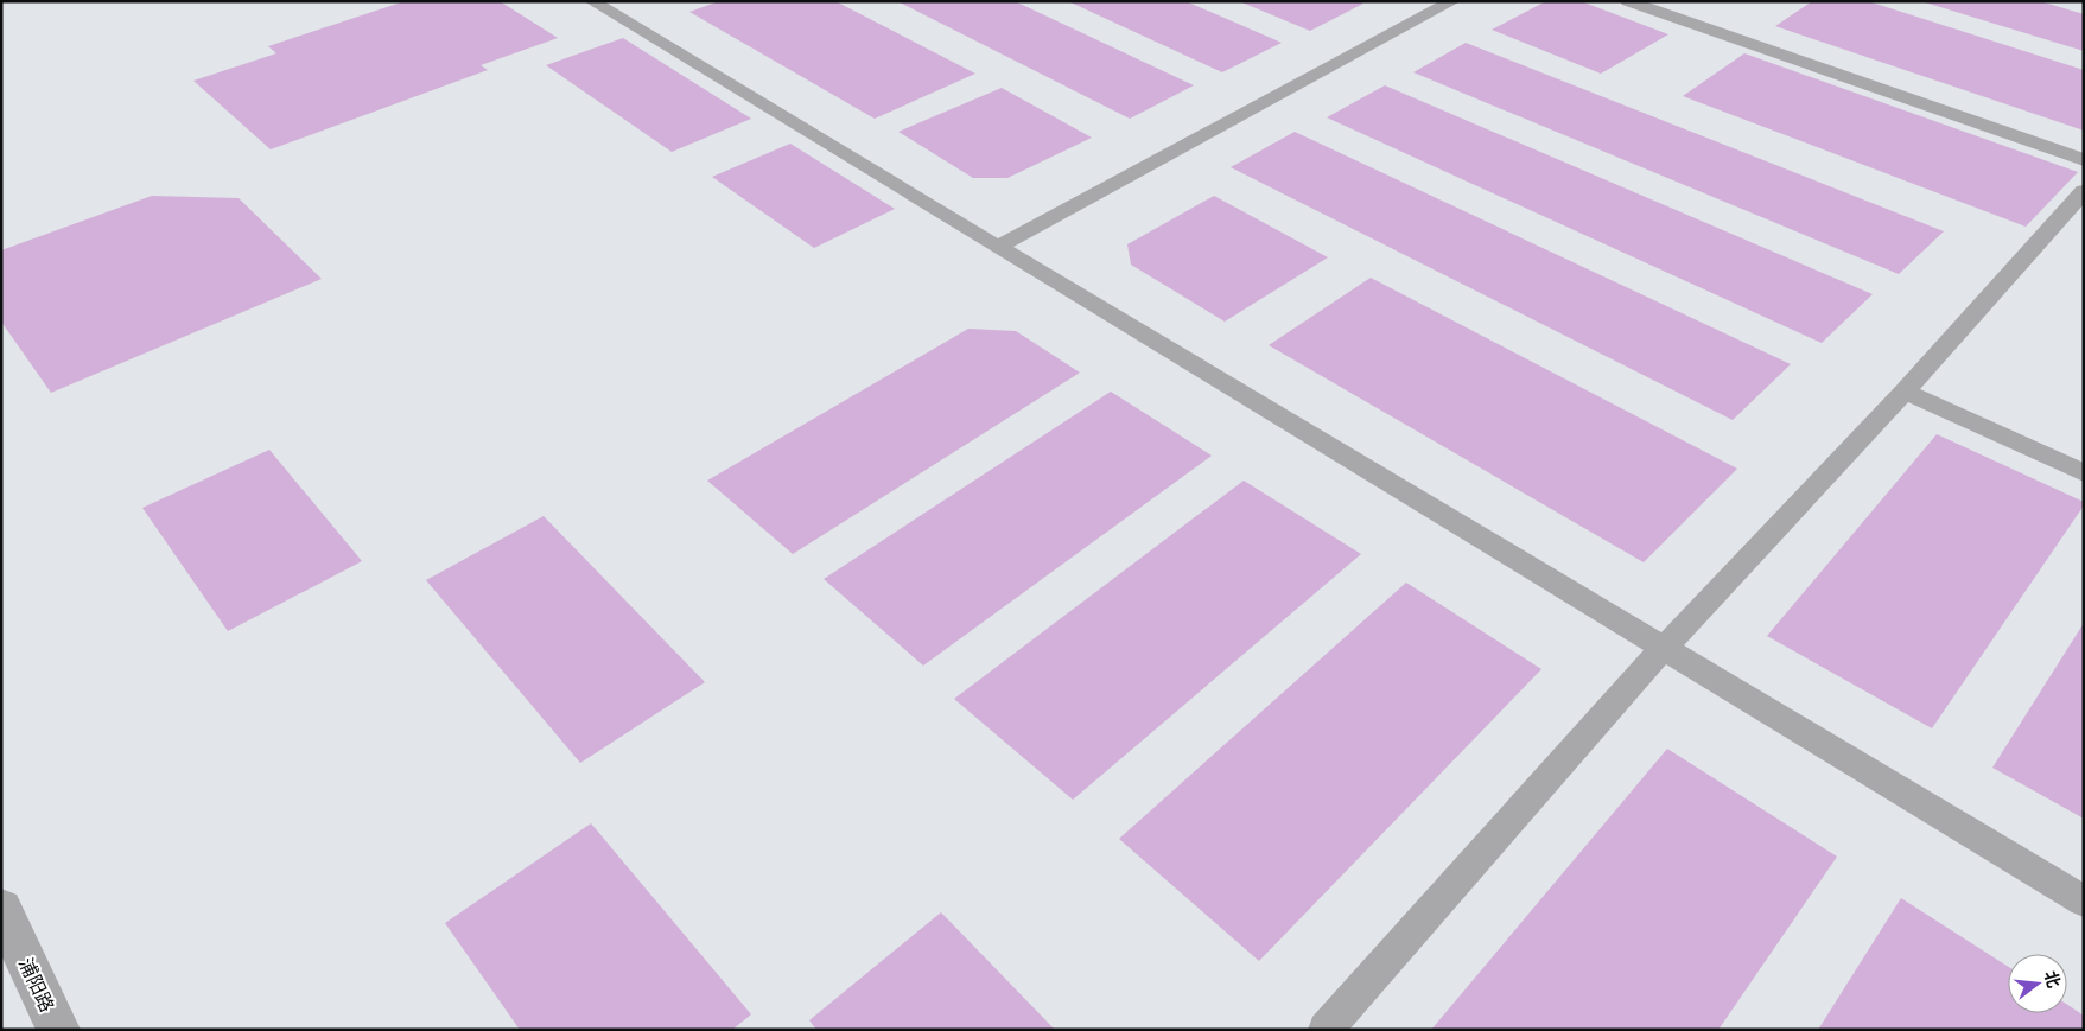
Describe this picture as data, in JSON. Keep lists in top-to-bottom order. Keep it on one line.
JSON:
{"streets":{"street":["浦阳路"]},"north":"right"}
